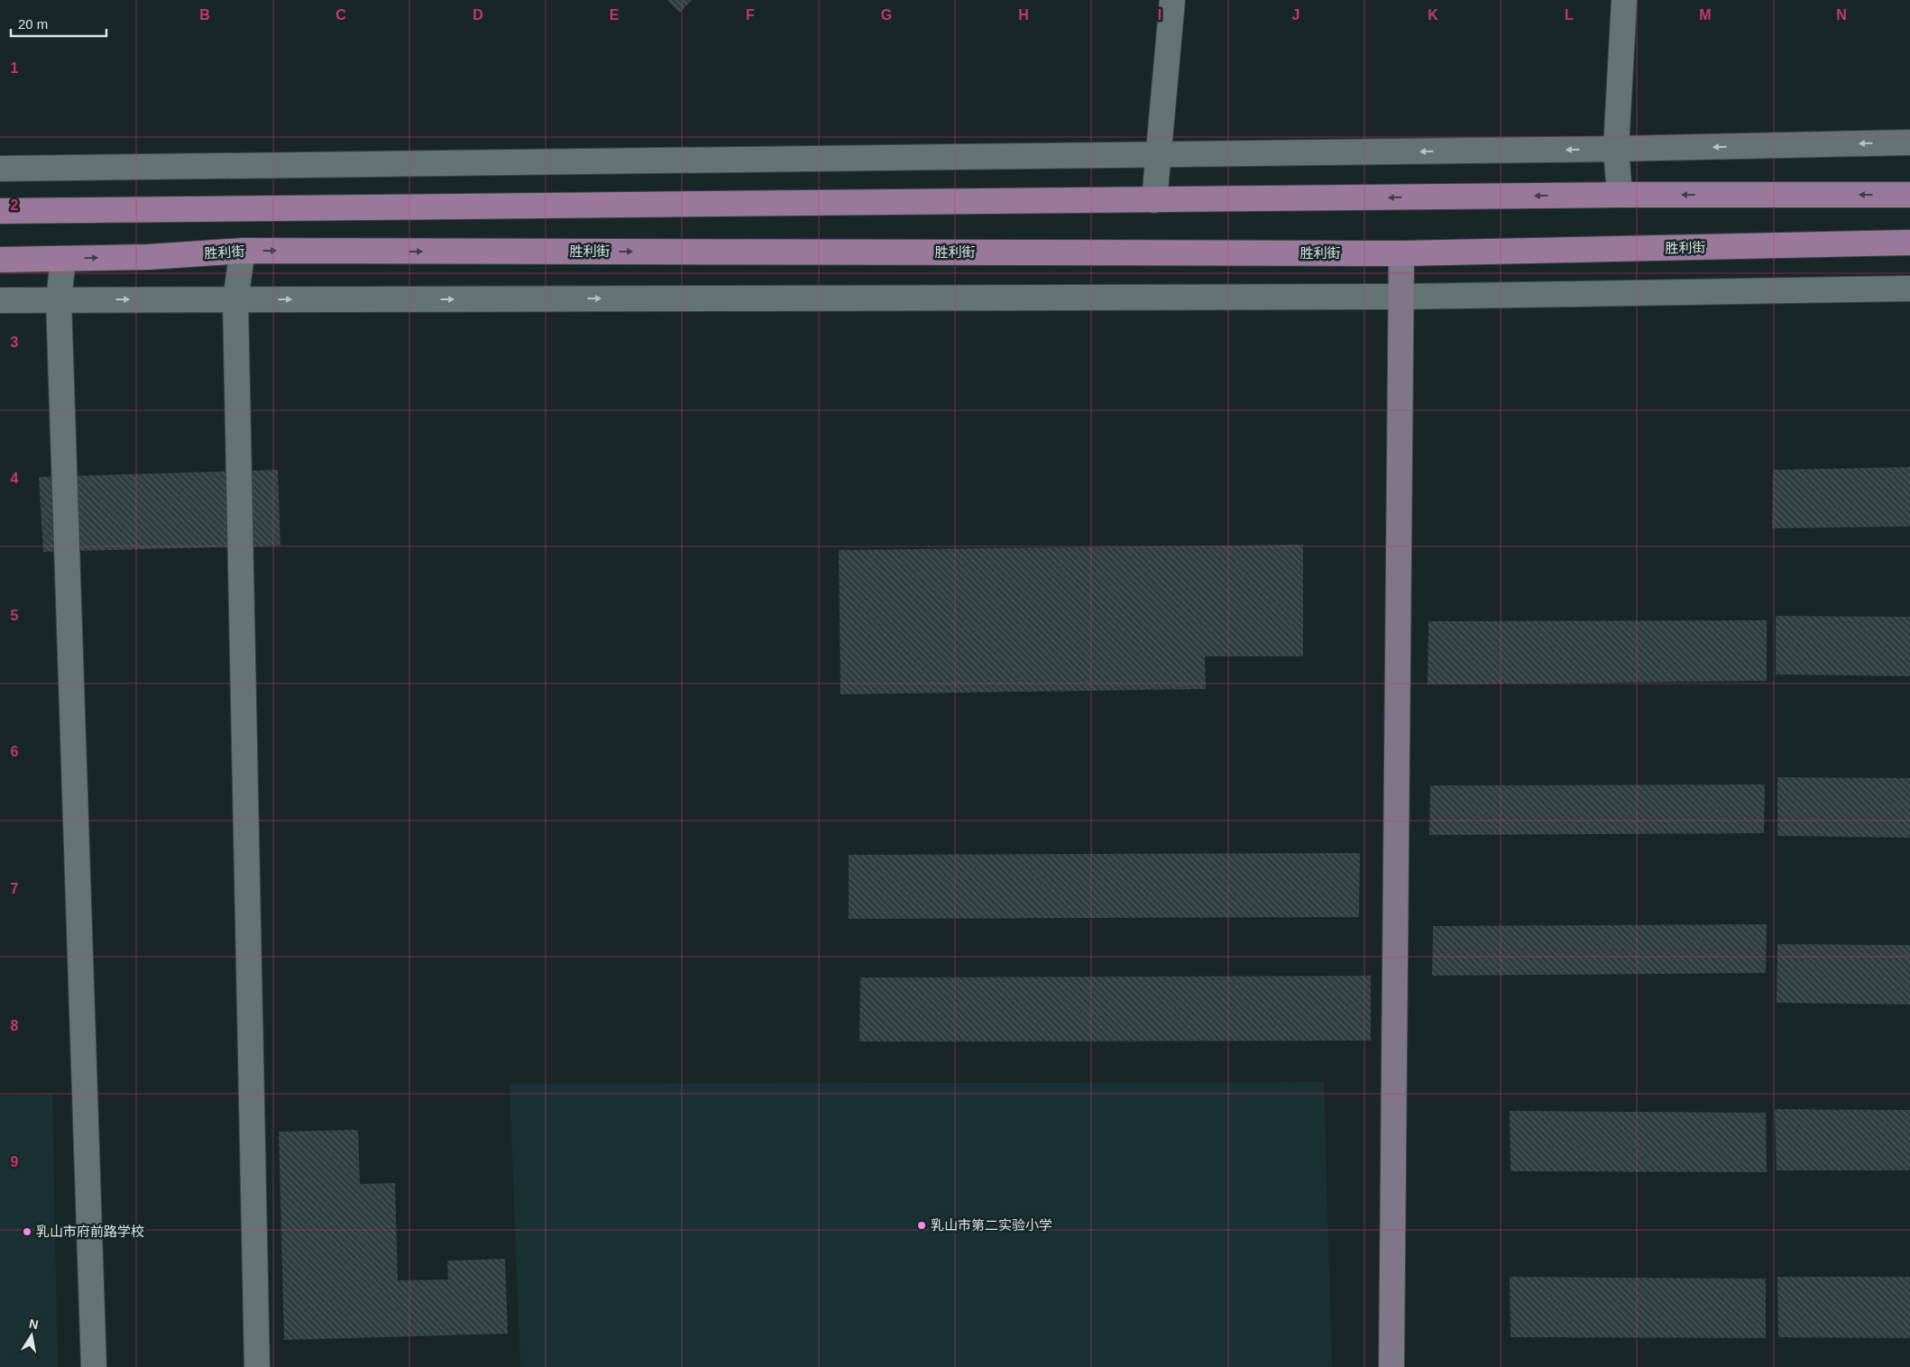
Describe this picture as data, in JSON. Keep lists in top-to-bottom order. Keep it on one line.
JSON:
{"streets":{"main road":["胜利街"]},"places":["乳山市第二实验小学","乳山市府前路学校"],"scale_bar":"20 m","north":"top","grid":{"columns":["B","C","D","E","F","G","H","I","J","K","L","M","N"],"rows":["1","2","3","4","5","6","7","8","9"]}}
